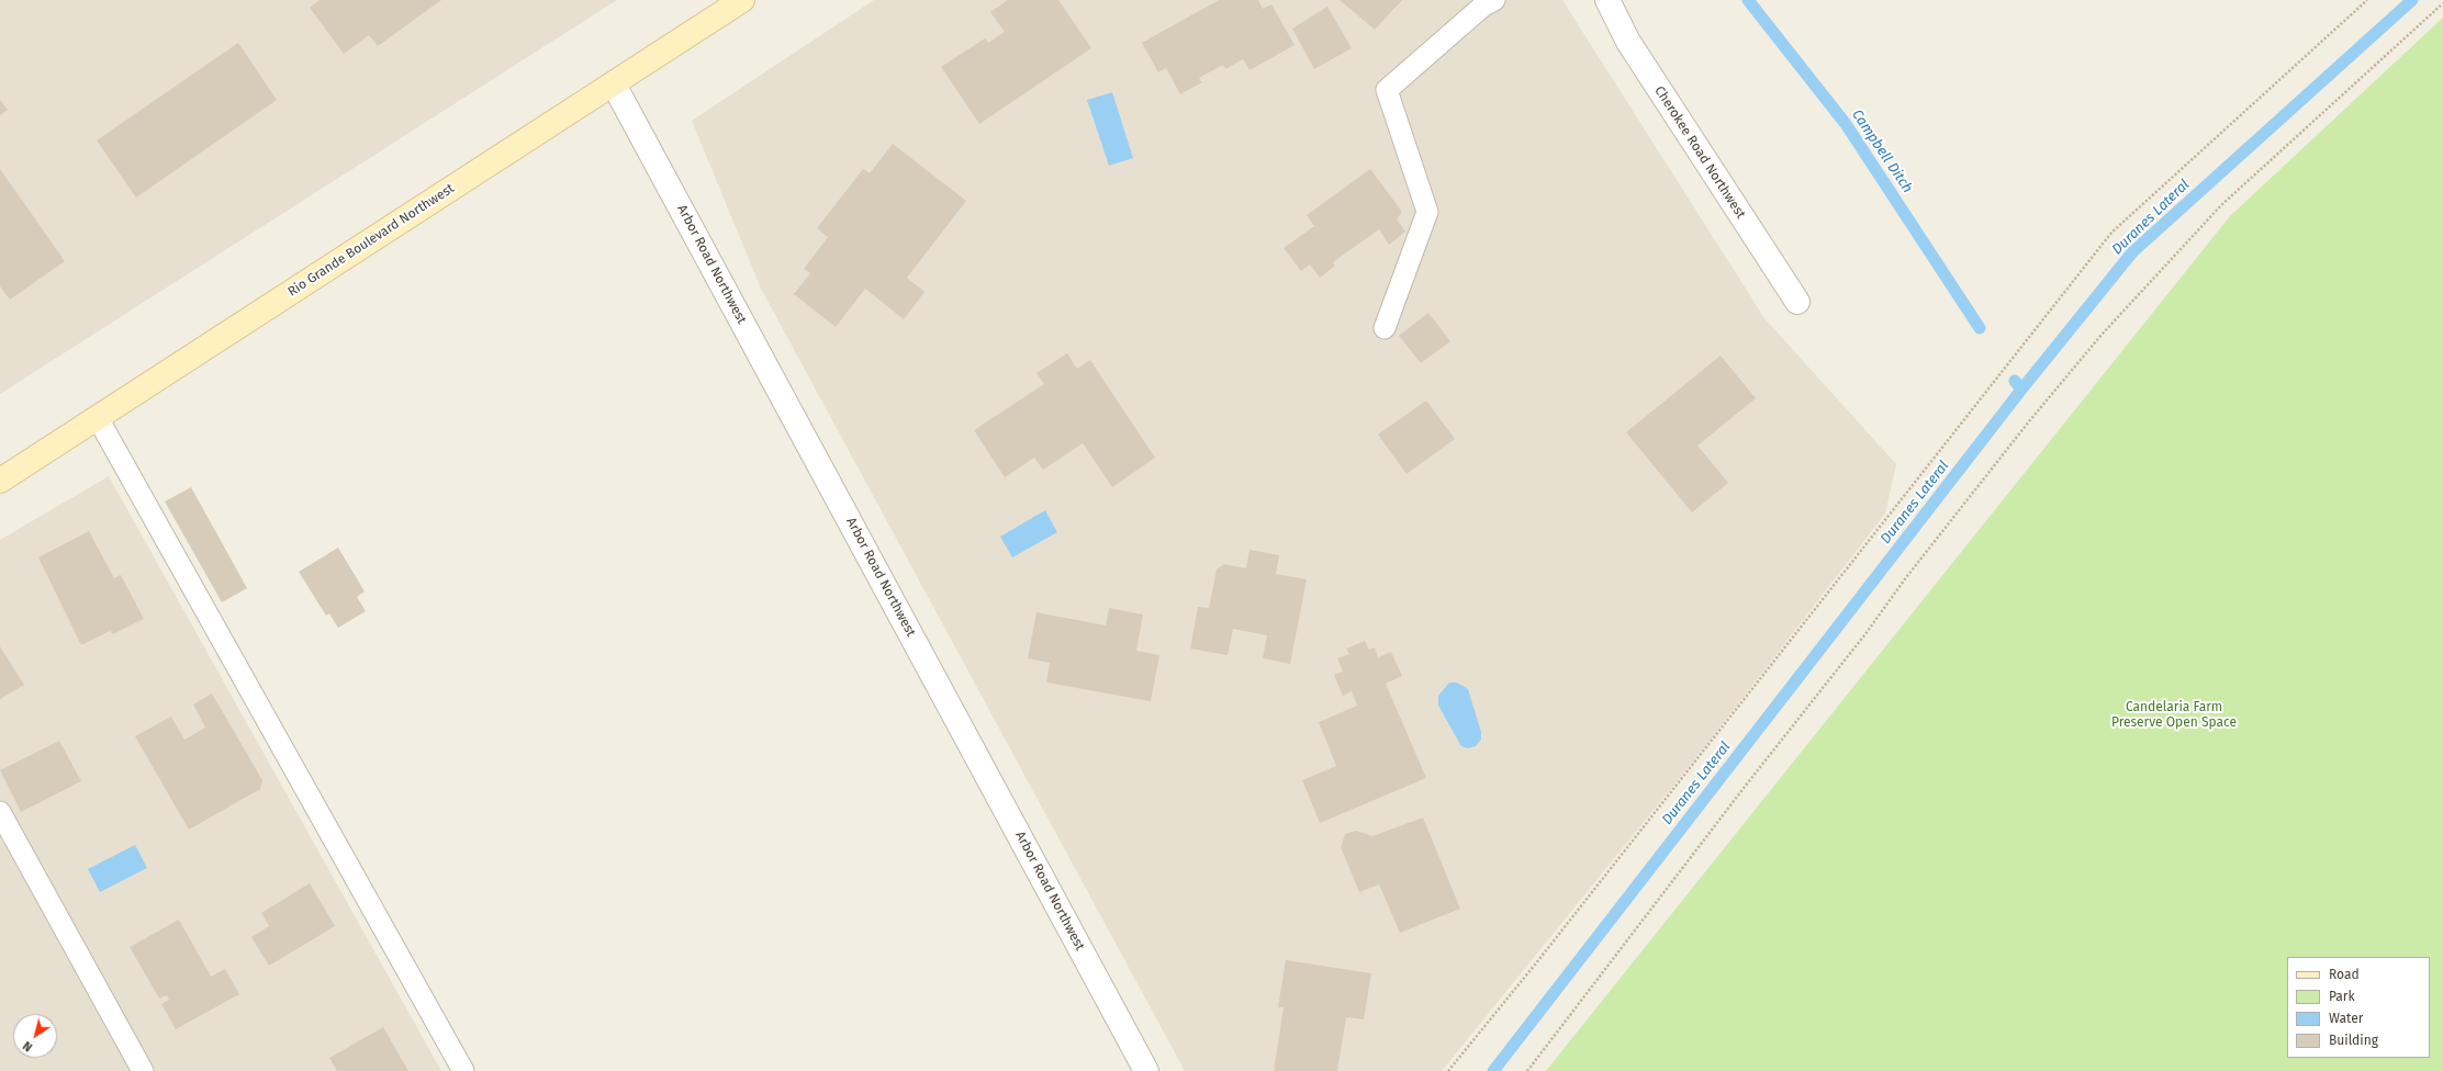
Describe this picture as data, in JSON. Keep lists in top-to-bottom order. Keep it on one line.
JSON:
{"streets":{"main road":["Rio Grande Boulevard Northwest"],"street":["Cherokee Road Northwest","Arbor Road Northwest"]},"crossings":[["Rio Grande Boulevard Northwest","Arbor Road Northwest"]],"water":["Campbell Ditch","Duranes Lateral"],"parks":["Candelaria Farm Preserve Open Space"],"legend":["Road","Park","Water","Building"],"north":"bottom left"}
